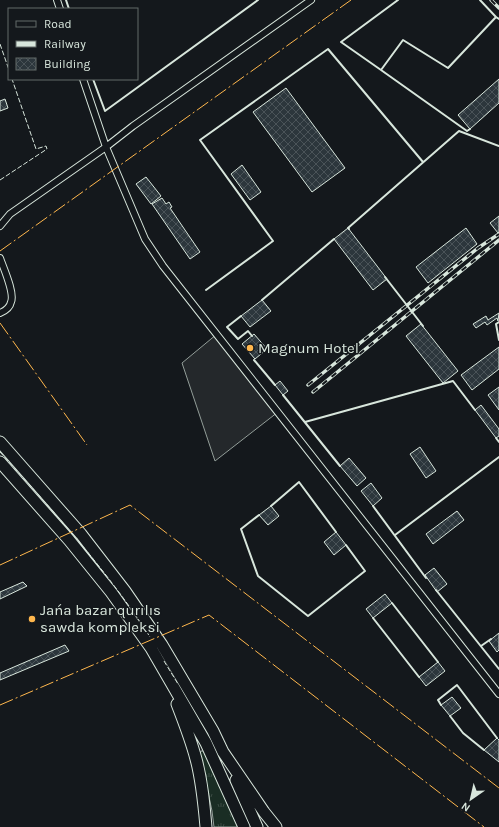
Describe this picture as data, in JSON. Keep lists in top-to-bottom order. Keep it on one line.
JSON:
{"places":["Magnum Hotel","Jańa bazar qurılıs sawda kompleksi"],"legend":["Road","Railway","Building"],"north":"bottom left"}
